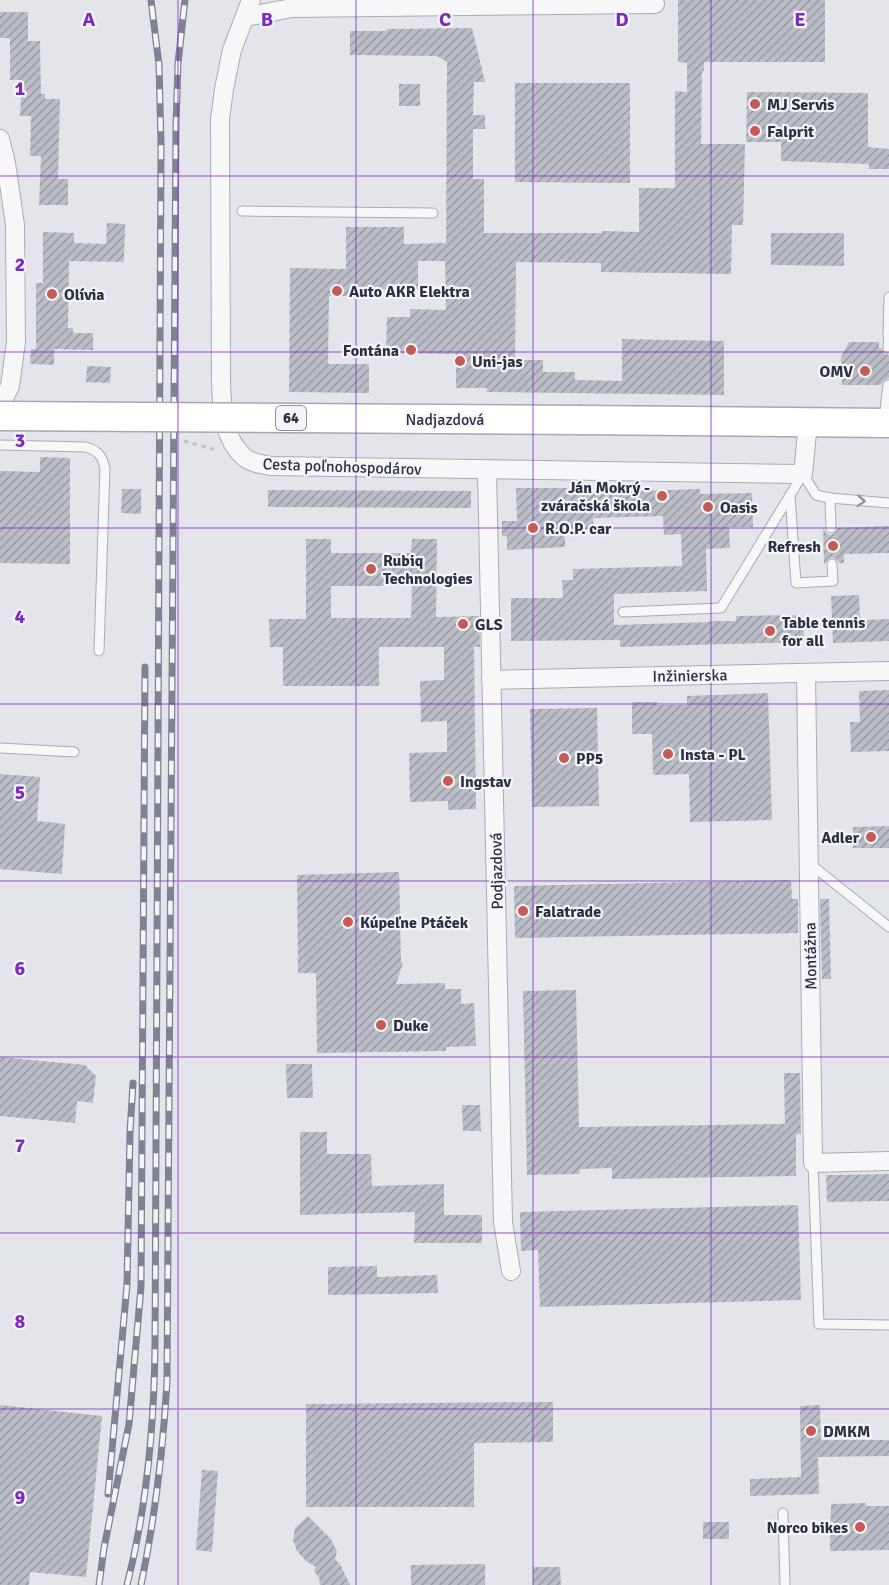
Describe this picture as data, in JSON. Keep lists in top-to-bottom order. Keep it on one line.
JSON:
{"streets":{"main road":["64","Nadjazdová"],"street":["Cesta poľnohospodárov","Inžinierska","Podjazdová","Montážna"]},"crossings":[["Cesta poľnohospodárov","Podjazdová"],["Inžinierska","Podjazdová"],["Inžinierska","Montážna"]],"places":["MJ Servis","Falprit","Auto AKR Elektra","Olívia","Fontána","Uni-jas","OMV","Ján Mokrý - zváračská škola","Oasis","R.O.P. car","Refresh","Rubiq Technologies","GLS","Table tennis for all","Insta - PL","PP5","Ingstav","Adler","Falatrade","Kúpeľne Ptáček","Duke","DMKM","Norco bikes"],"grid":{"columns":["A","B","C","D","E"],"rows":["1","2","3","4","5","6","7","8","9"]}}
